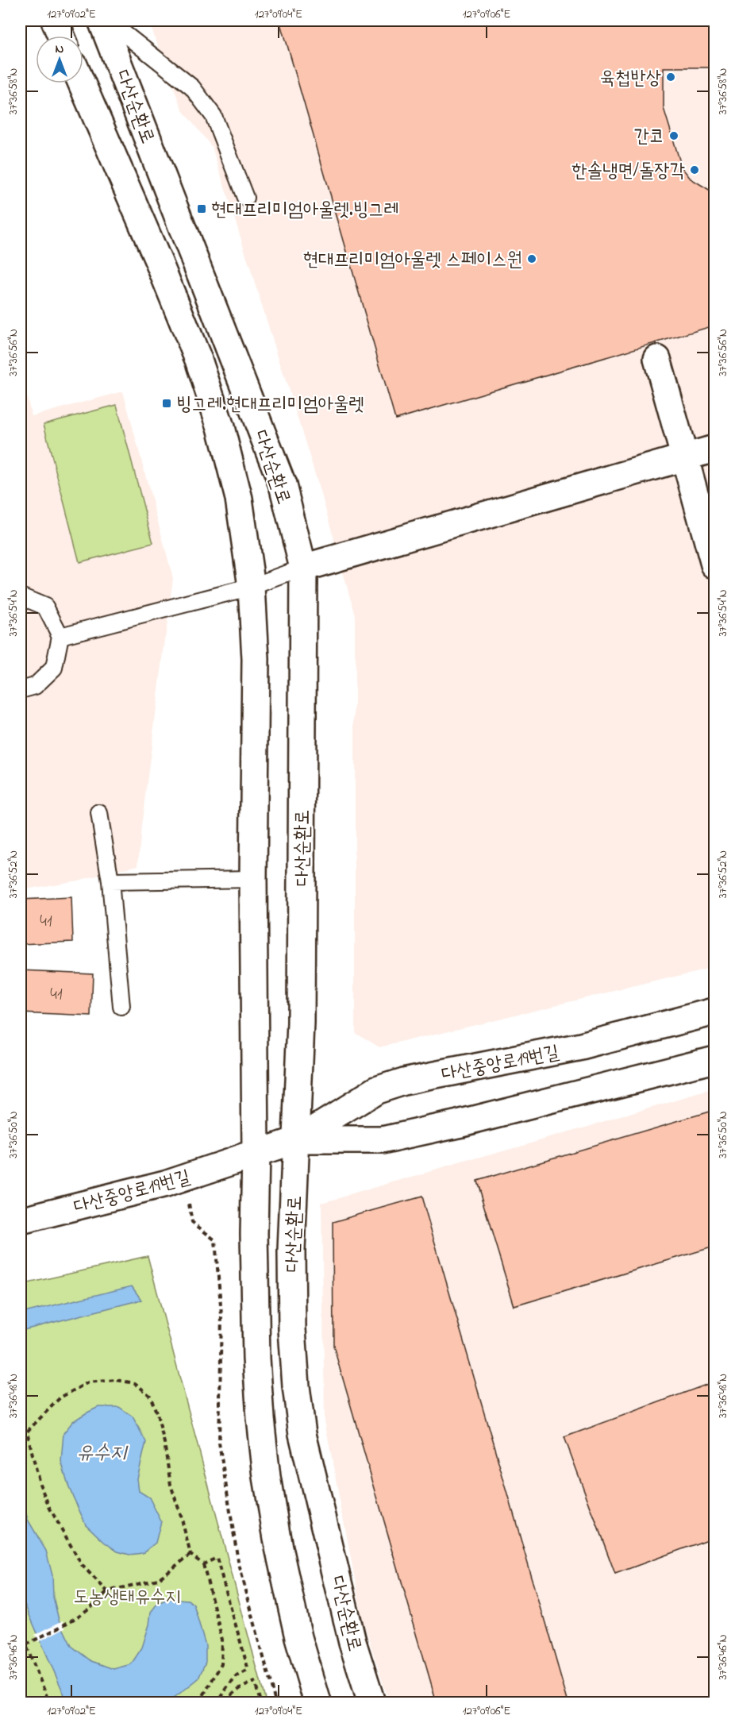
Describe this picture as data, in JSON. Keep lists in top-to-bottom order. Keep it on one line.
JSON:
{"streets":{"street":["다산순환로","다산중앙로19번길"]},"crossings":[["다산순환로","다산중앙로19번길"]],"water":["유수지"],"parks":["도농생태유수지"],"places":{"other":["육첩반상","간코","한솔냉면/돌장각","현대프리미엄아울렛 스페이스원"],"transit":["현대프리미엄아울렛.빙그레","빙그레.현대프리미엄아울렛"]},"house_numbers":["41","41"],"north":"top","coordinates":["127°09'02\"E","127°09'04\"E","127°09'06\"E","37°36'58\"N","37°36'56\"N","37°36'54\"N","37°36'52\"N","37°36'50\"N","37°36'48\"N","37°36'46\"N"]}
